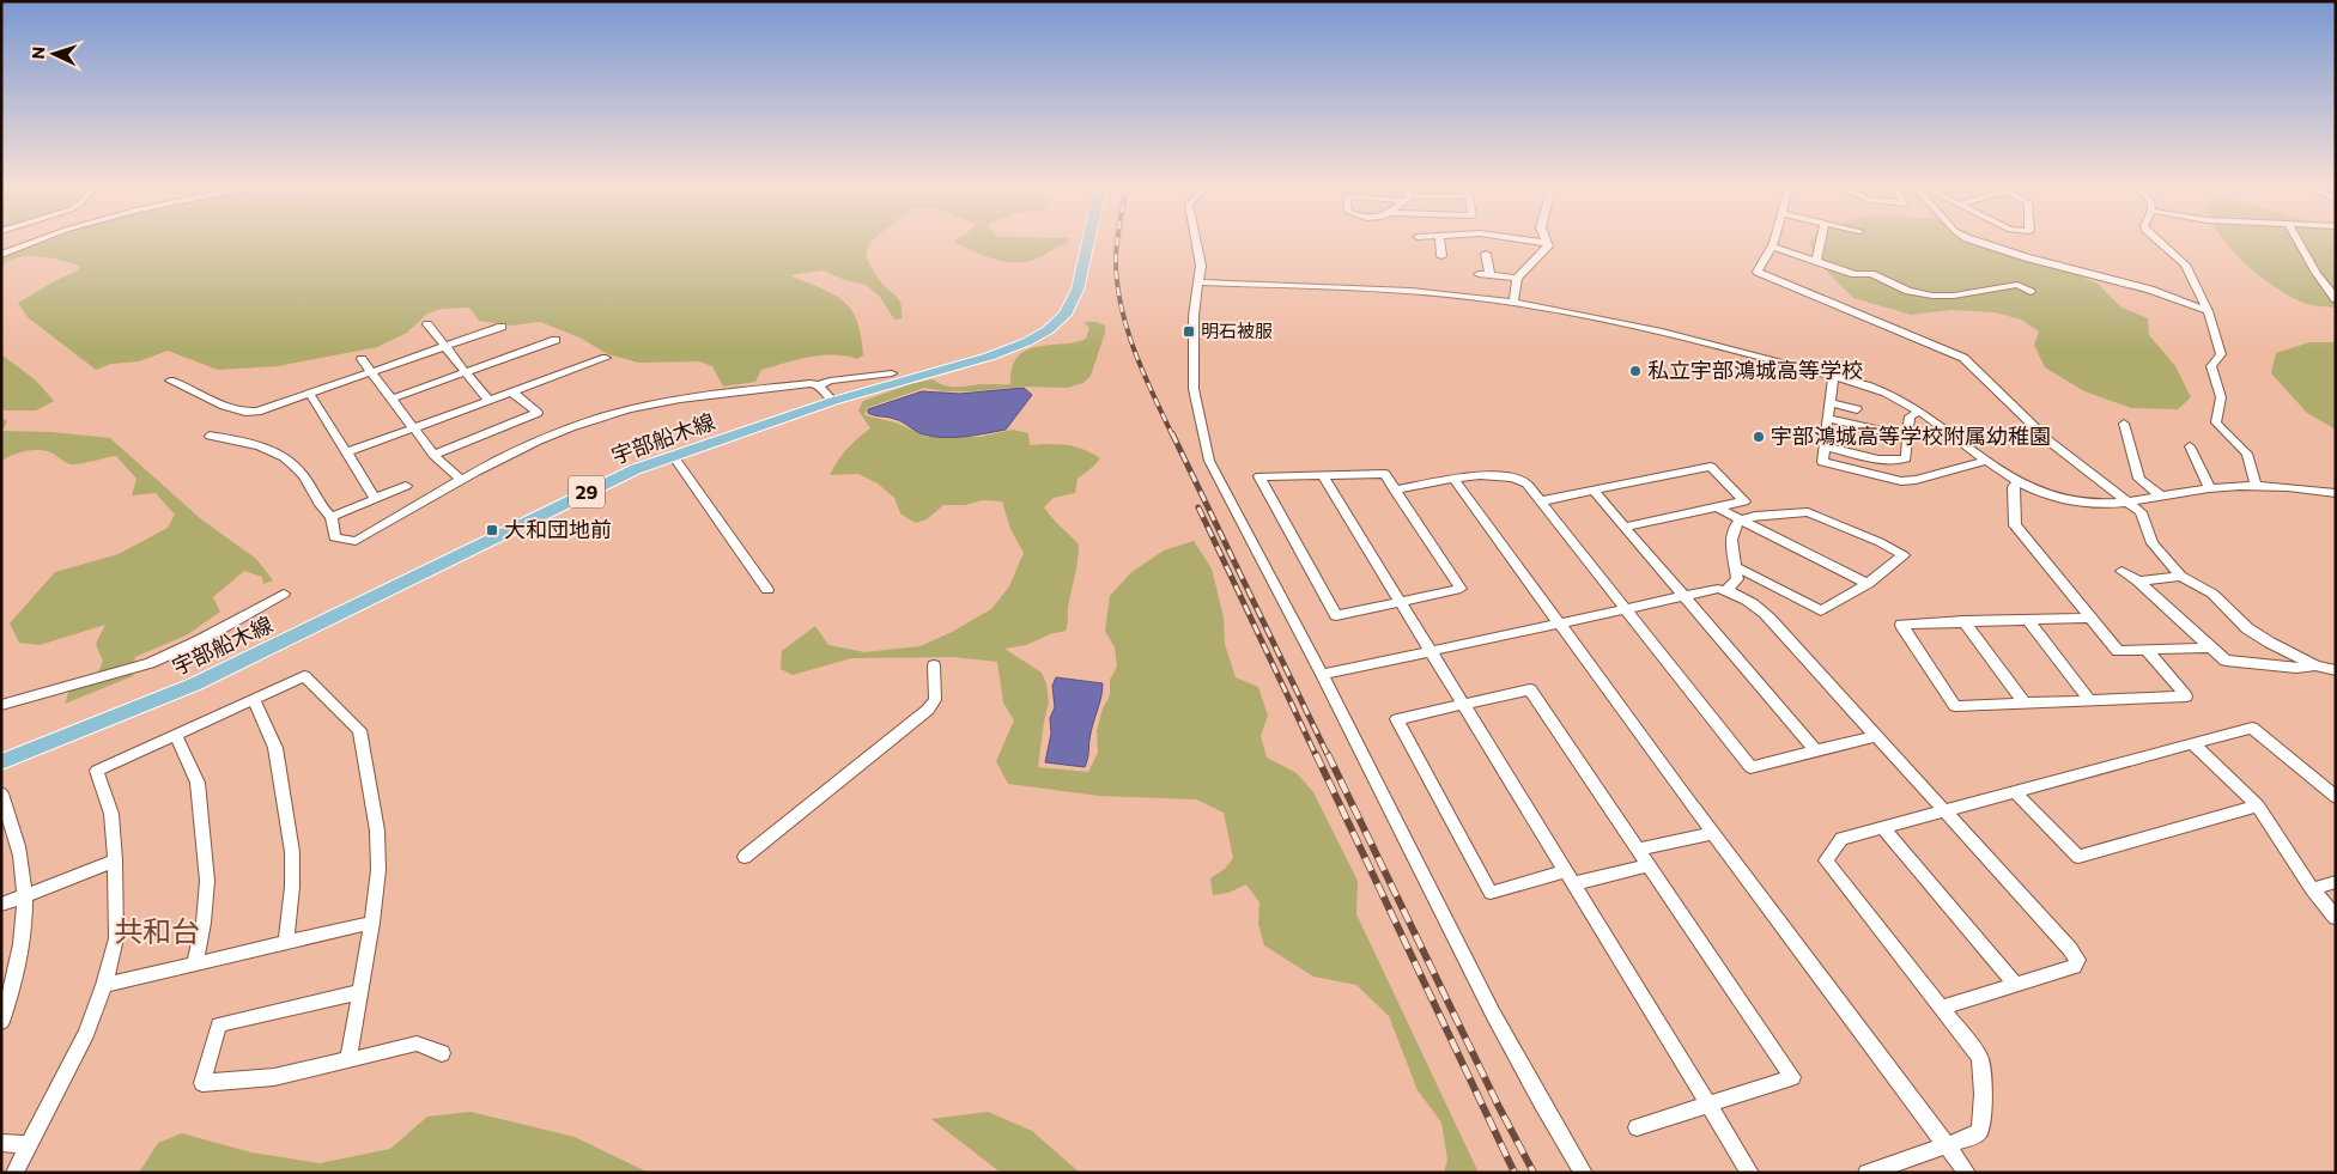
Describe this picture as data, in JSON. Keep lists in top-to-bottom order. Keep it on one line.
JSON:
{"streets":{"main road":["宇部船木線","29"]},"districts":["共和台"],"places":{"transit":["明石被服","大和団地前"],"other":["私立宇部鴻城高等学校","宇部鴻城高等学校附属幼稚園"]},"north":"left"}
